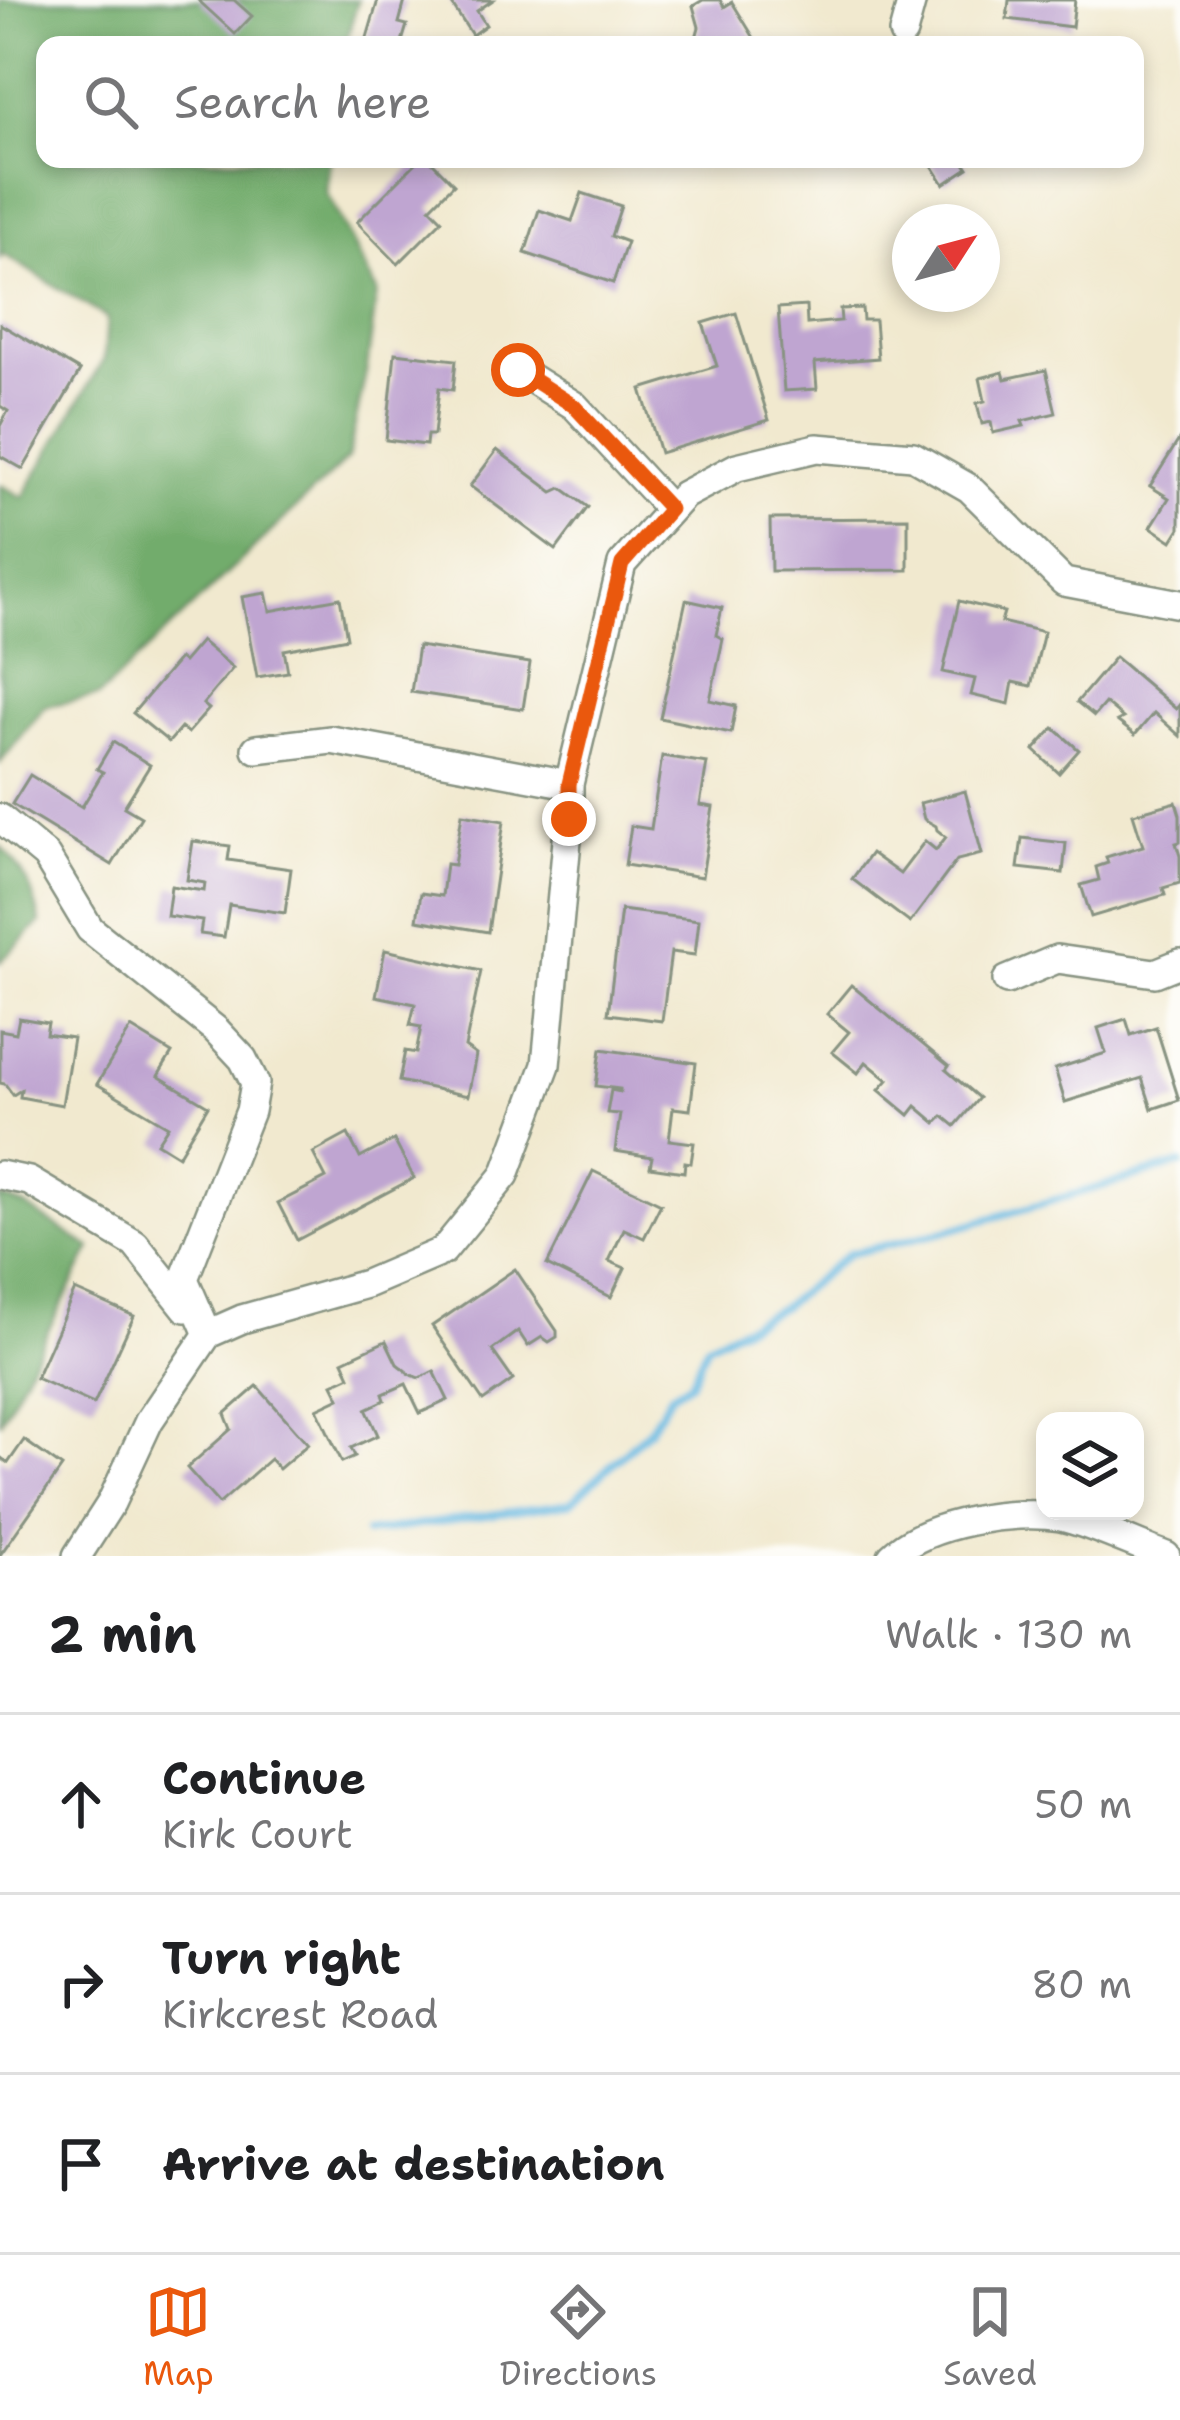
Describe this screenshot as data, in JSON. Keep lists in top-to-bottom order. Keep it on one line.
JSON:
{"north":"top right","page":{"search":"Search here","heading":["2 min","Walk · 130 m"],"list":[["Continue","Kirk Court","50 m"],["Turn right","Kirkcrest Road","80 m"],"Arrive at destination"],"nav":["Map","Directions","Saved"]}}
